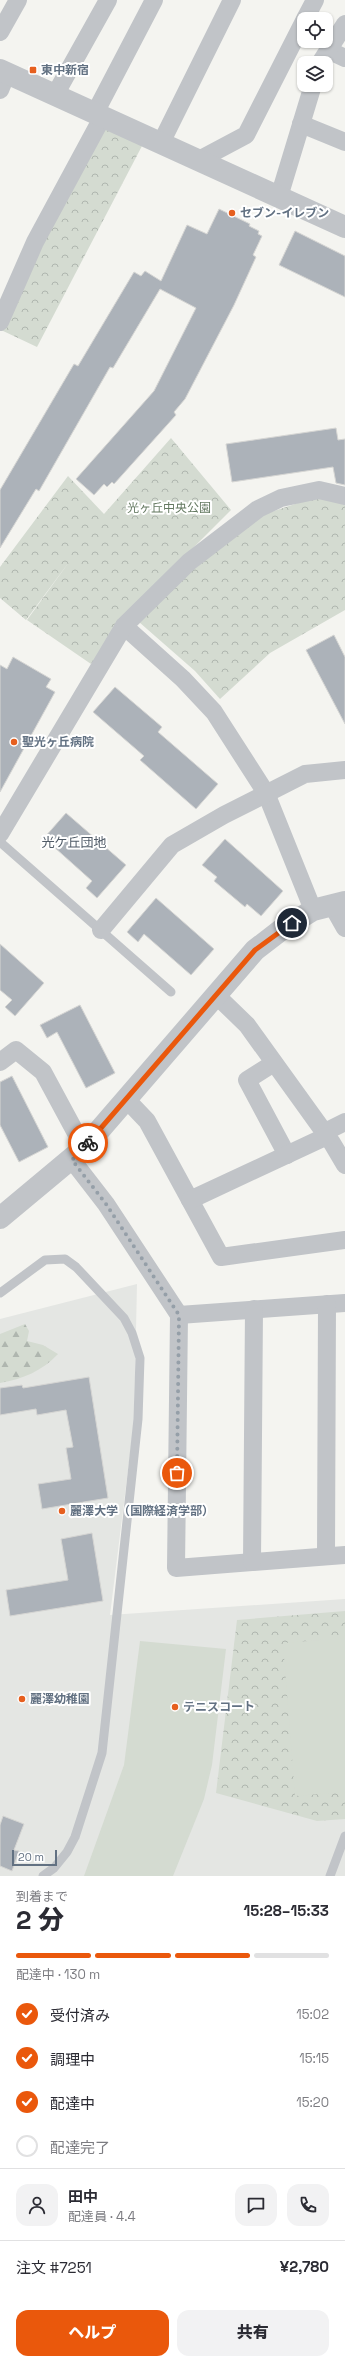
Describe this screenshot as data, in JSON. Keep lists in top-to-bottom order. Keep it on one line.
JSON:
{"districts":["光ケ丘団地"],"parks":["光ヶ丘中央公園"],"places":{"transit":["東中新宿"],"other":["セブン-イレブン","聖光ヶ丘病院","麗澤大学（国際経済学部）","麗澤幼稚園","テニスコート"]},"scale_bar":"20 m","page":{"scale":"20 m","heading":["2 分","到着まで","15:28–15:33"],"panel":["田中","配達員 · 4.4","注文 #7251","¥2,780"],"bar":"配達中 · 130 m","list":[["受付済み","15:02"],["調理中","15:15"],["配達中","15:20"],"配達完了"],"buttons":["ヘルプ","共有"]}}
